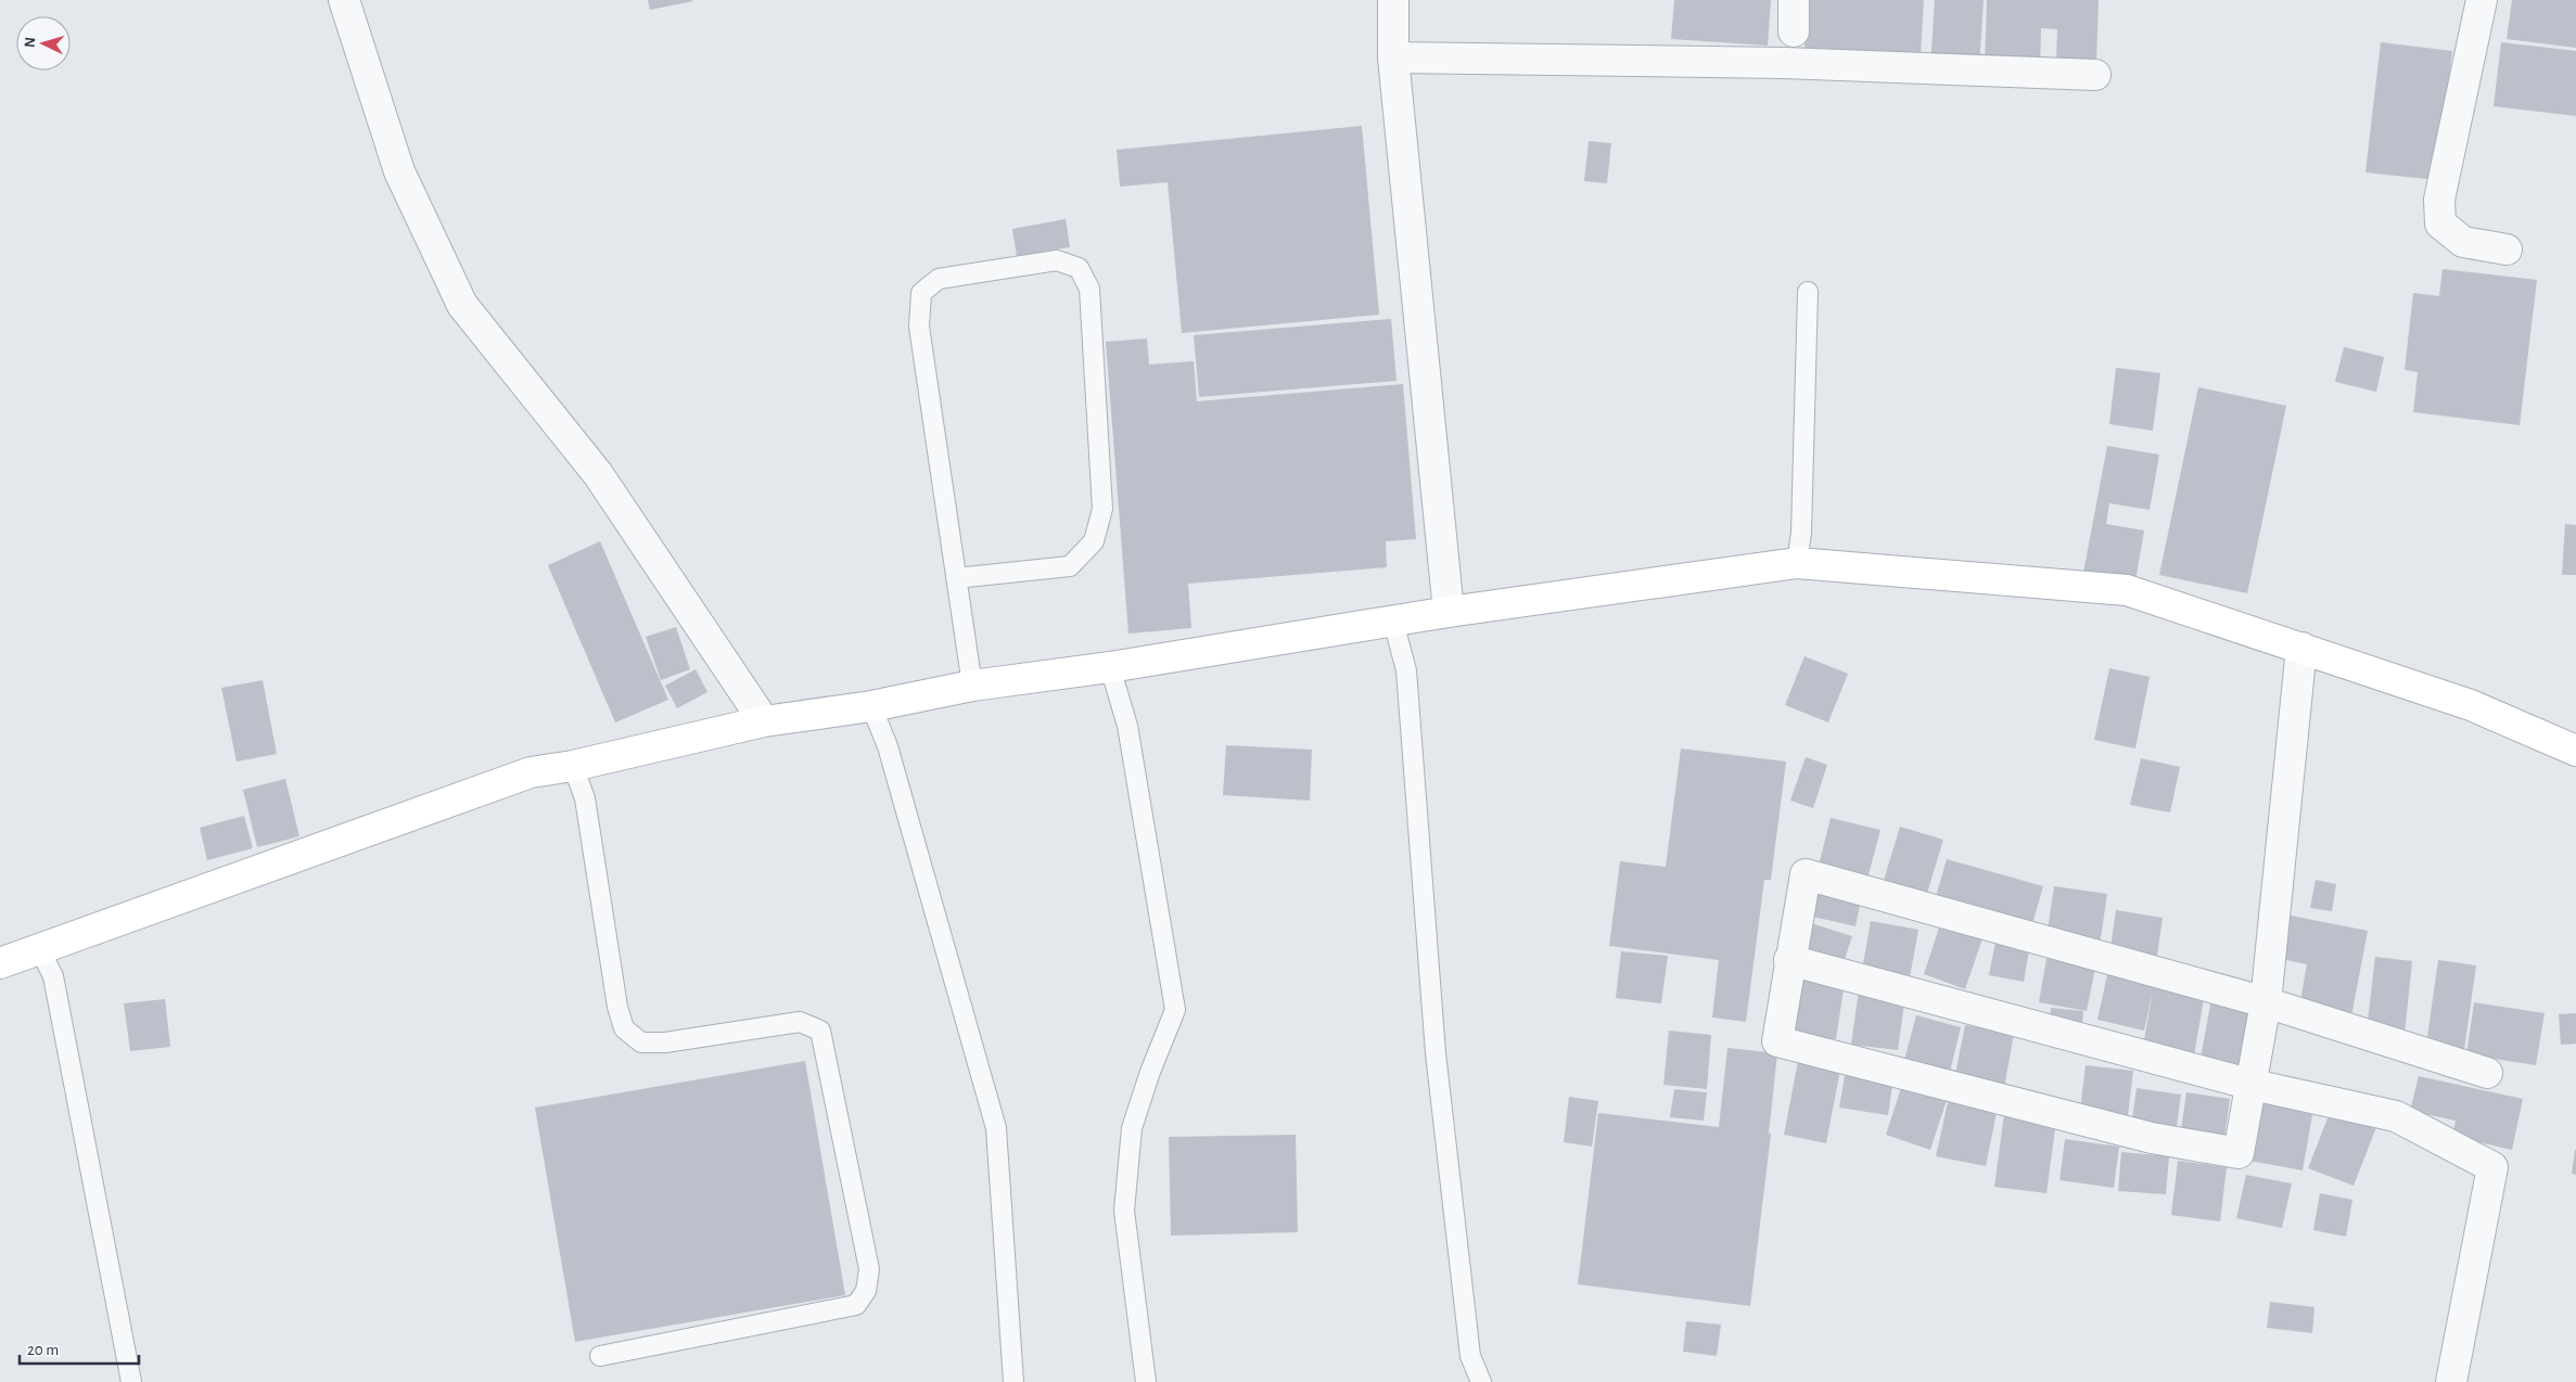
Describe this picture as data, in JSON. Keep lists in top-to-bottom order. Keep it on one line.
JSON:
{"scale_bar":"20 m","north":"left"}
